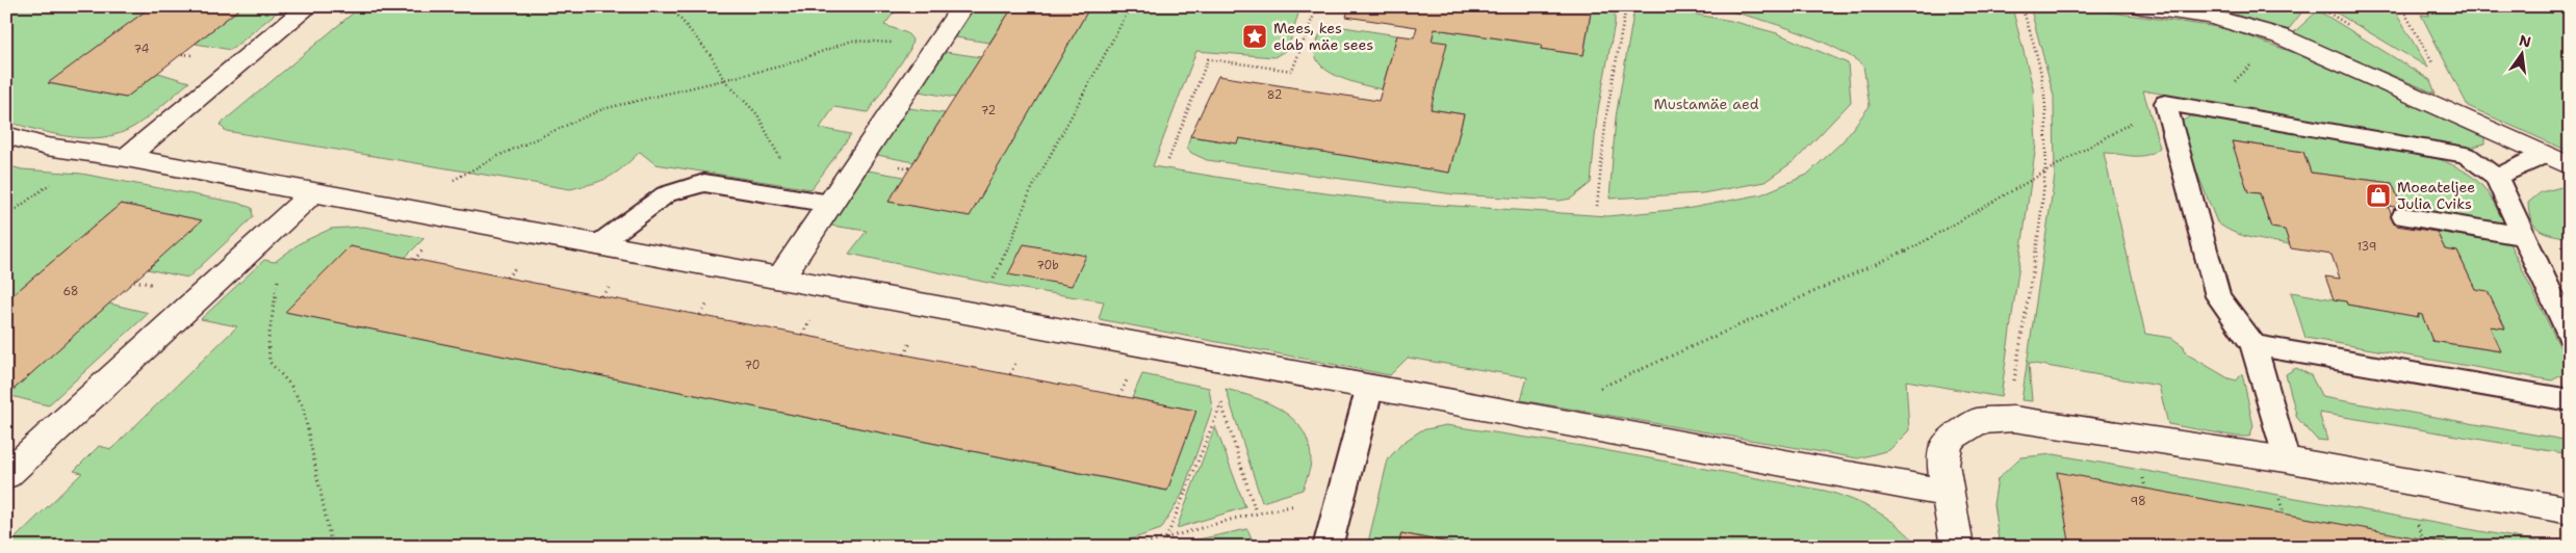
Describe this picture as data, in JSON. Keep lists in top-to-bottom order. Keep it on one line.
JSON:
{"parks":["Mustamäe aed"],"places":{"place":["Mees, kes elab mäe sees"],"shop":["Moeateljee Julia Cviks"]},"house_numbers":["74","82","72","139","70b","68","70","98"],"north":"top"}
